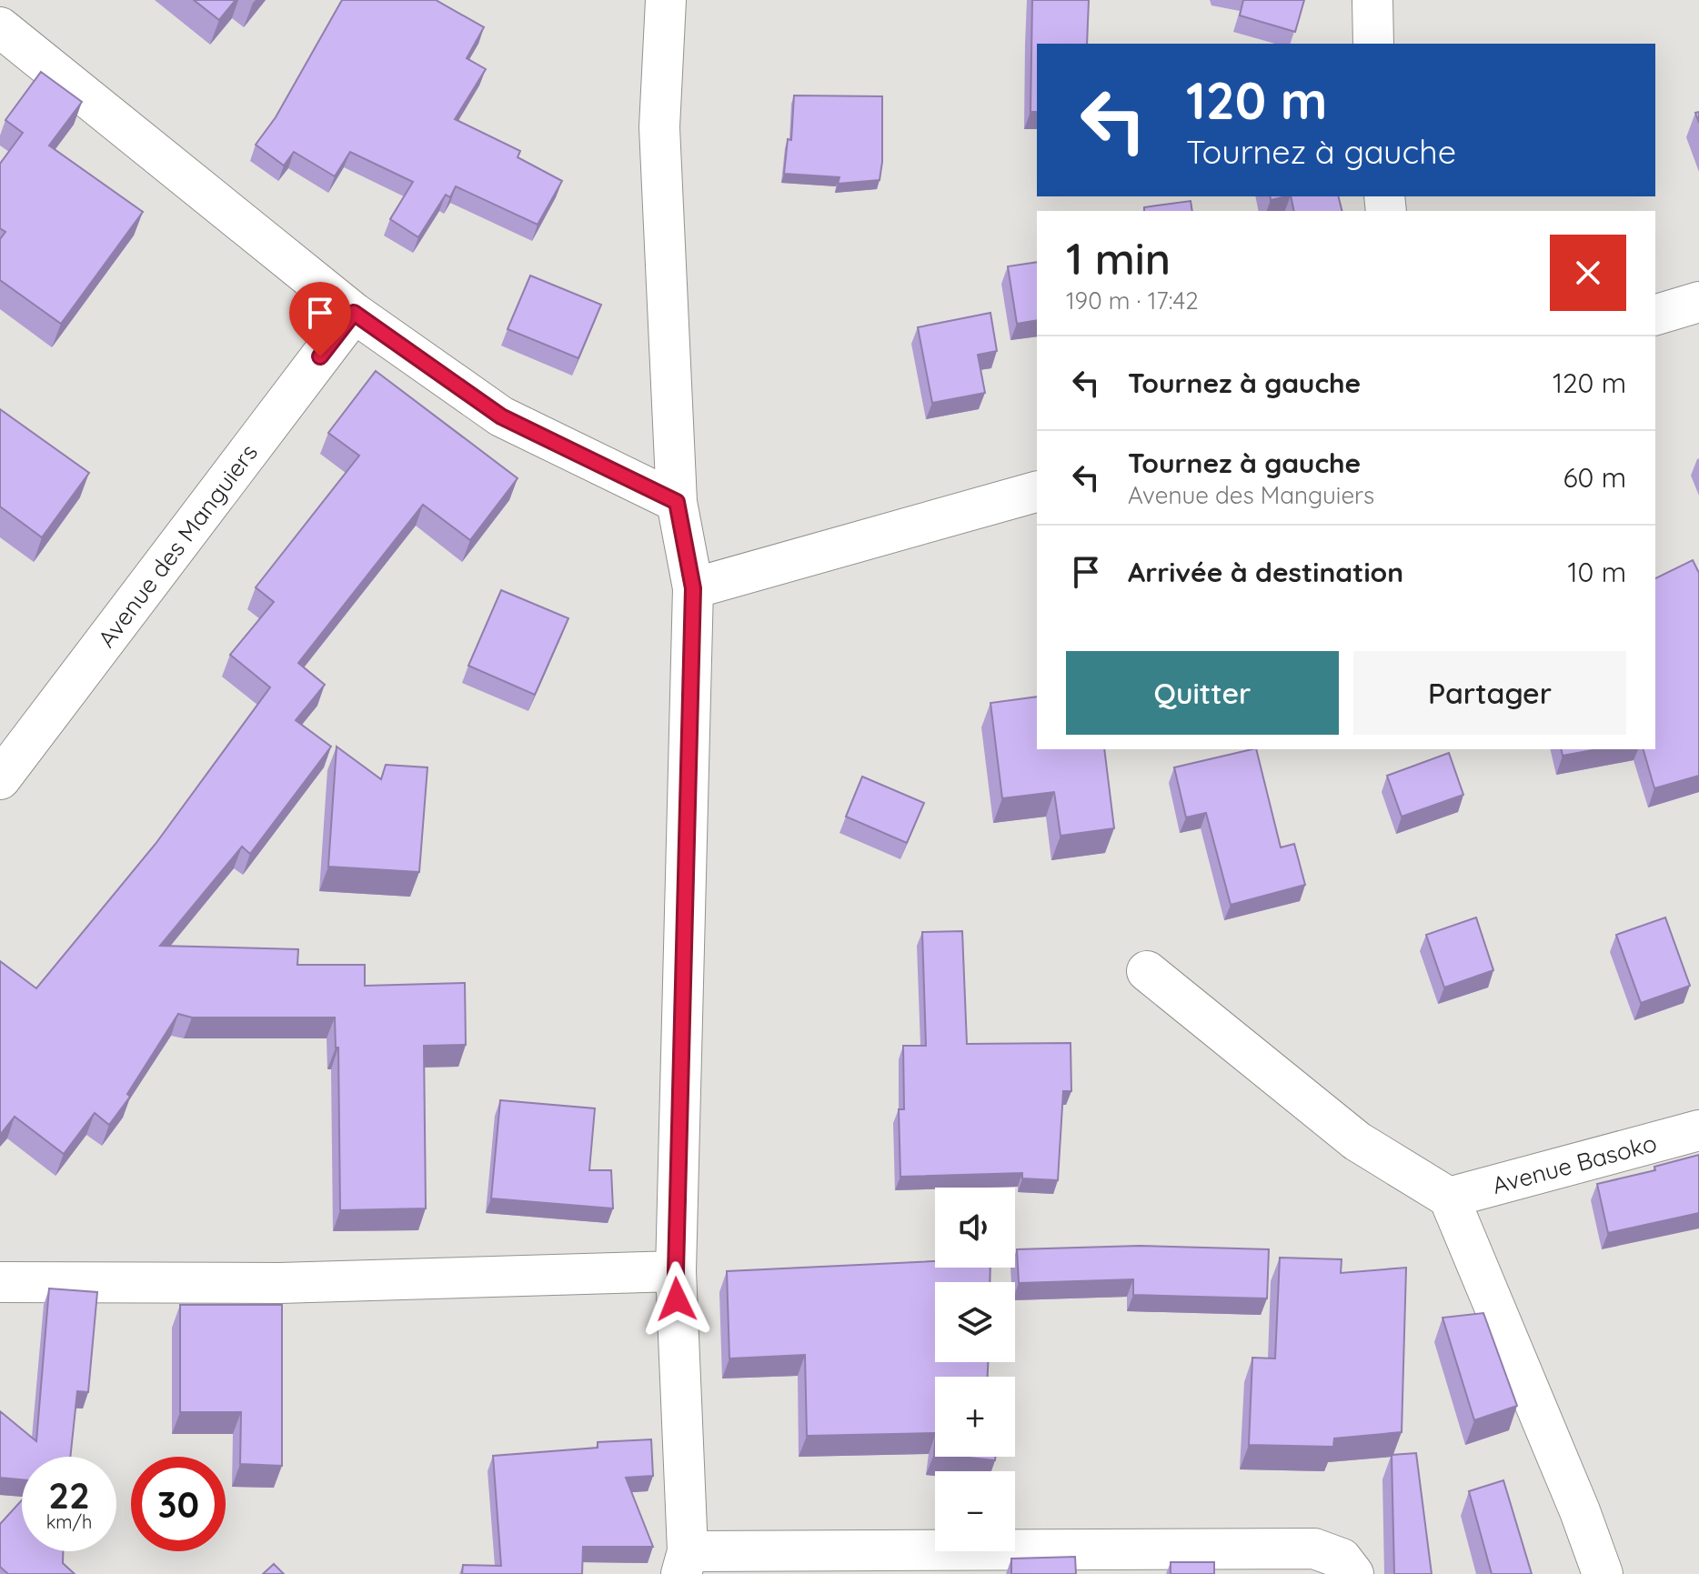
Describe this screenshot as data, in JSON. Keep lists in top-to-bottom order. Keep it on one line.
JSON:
{"streets":{"street":["Avenue des Manguiers","Avenue Basoko"]},"page":{"turn":["120 m","Tournez à gauche"],"heading":["1 min","190 m · 17:42"],"list":[{"name":"Tournez à gauche","value":"120 m"},{"name":"Tournez à gauche","note":"Avenue des Manguiers","value":"60 m"},{"name":"Arrivée à destination","value":"10 m"}],"buttons":["Quitter","Partager"],"map_buttons":["+","−"],"speed":"22 km/h","limit":"30"}}
